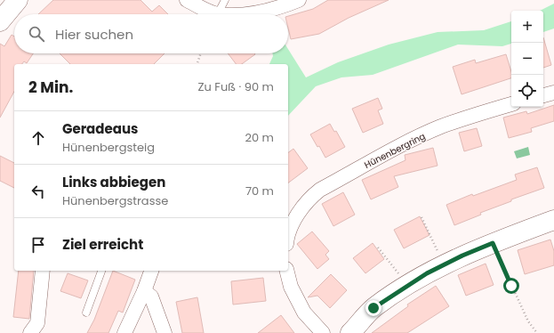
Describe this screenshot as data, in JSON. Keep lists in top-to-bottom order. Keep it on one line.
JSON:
{"streets":{"street":["Hünenbergring"]},"page":{"map_buttons":["+","−"],"search":"Hier suchen","heading":["2 Min.","Zu Fuß · 90 m"],"list":[["Geradeaus","Hünenbergsteig","20 m"],["Links abbiegen","Hünenbergstrasse","70 m"],"Ziel erreicht"]}}
